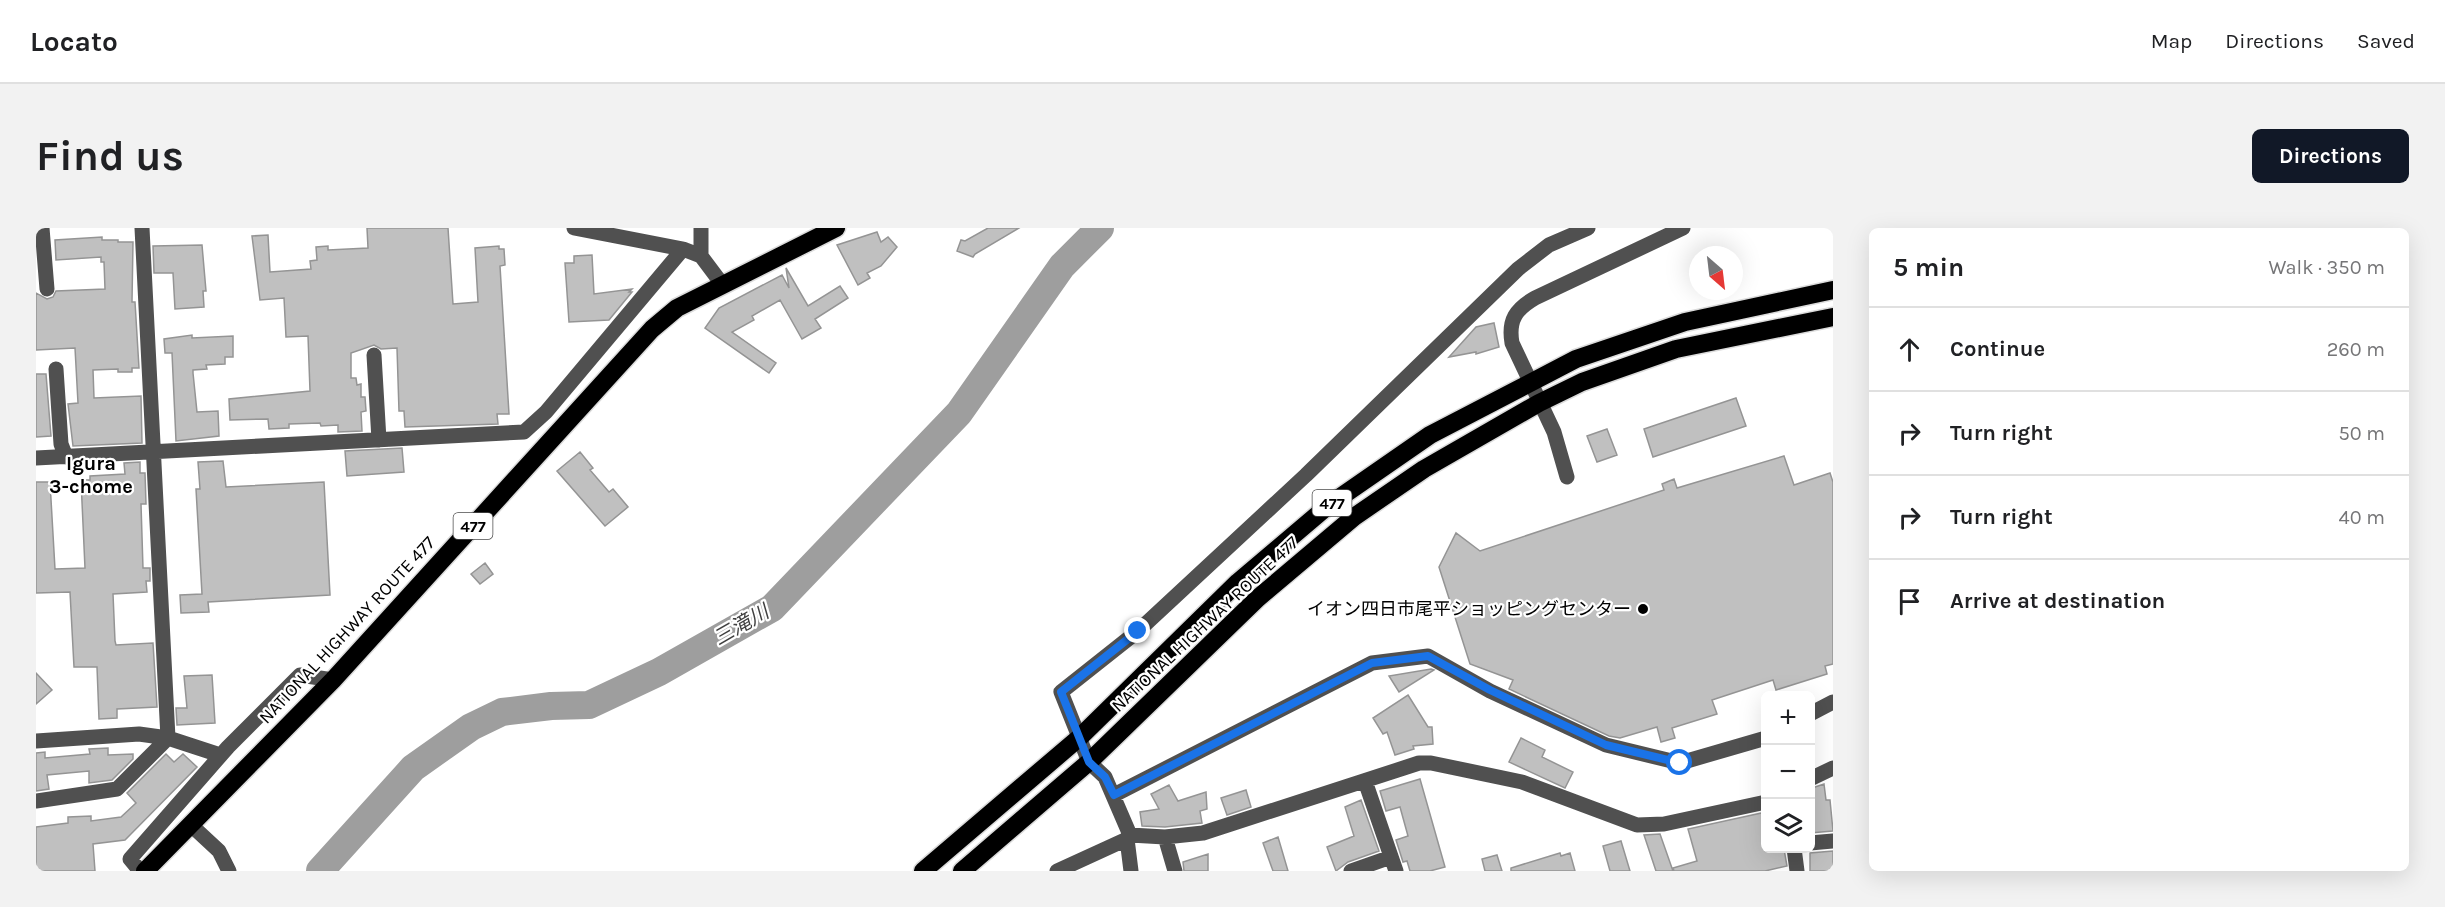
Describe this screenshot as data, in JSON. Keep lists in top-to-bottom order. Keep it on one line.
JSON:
{"streets":{"highway":["477","NATIONAL HIGHWAY ROUTE 477"]},"districts":["Igura 3-chome"],"water":["三滝川"],"places":["イオン四日市尾平ショッピングセンター"],"north":"bottom right","page":{"header":"Locato","nav":["Map","Directions","Saved"],"buttons":"Directions","title":"Find us","heading":["5 min","Walk · 350 m"],"list":[["Continue","260 m"],["Turn right","50 m"],["Turn right","40 m"],"Arrive at destination"],"map_buttons":["+","−"]}}
